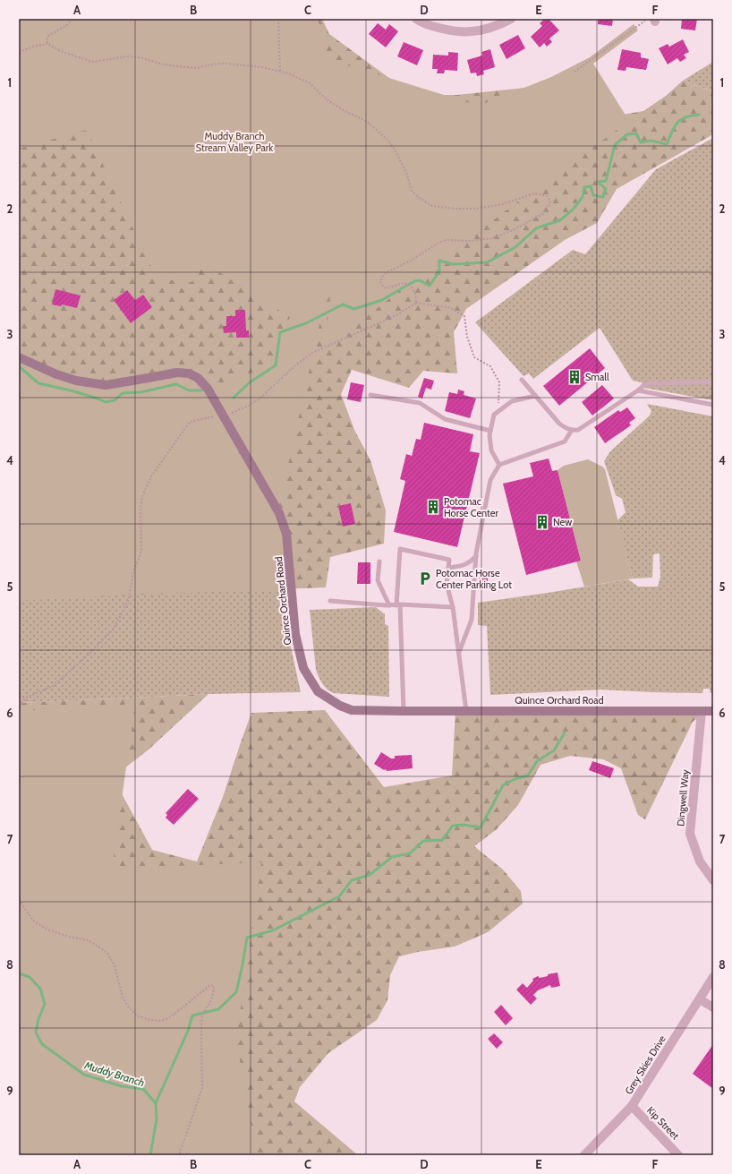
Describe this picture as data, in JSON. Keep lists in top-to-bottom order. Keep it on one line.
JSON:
{"streets":{"street":["Quince Orchard Road","Dingwell Way","Grey Skies Drive","Kip Street"]},"crossings":[["Quince Orchard Road","Dingwell Way"],["Grey Skies Drive","Kip Street"]],"water":["Muddy Branch"],"parks":["Muddy Branch Stream Valley Park"],"places":{"building":["Small","Potomac Horse Center","New"],"parking":["Potomac Horse Center Parking Lot"]},"grid":{"columns":["A","B","C","D","E","F"],"rows":["1","2","3","4","5","6","7","8","9"]}}
